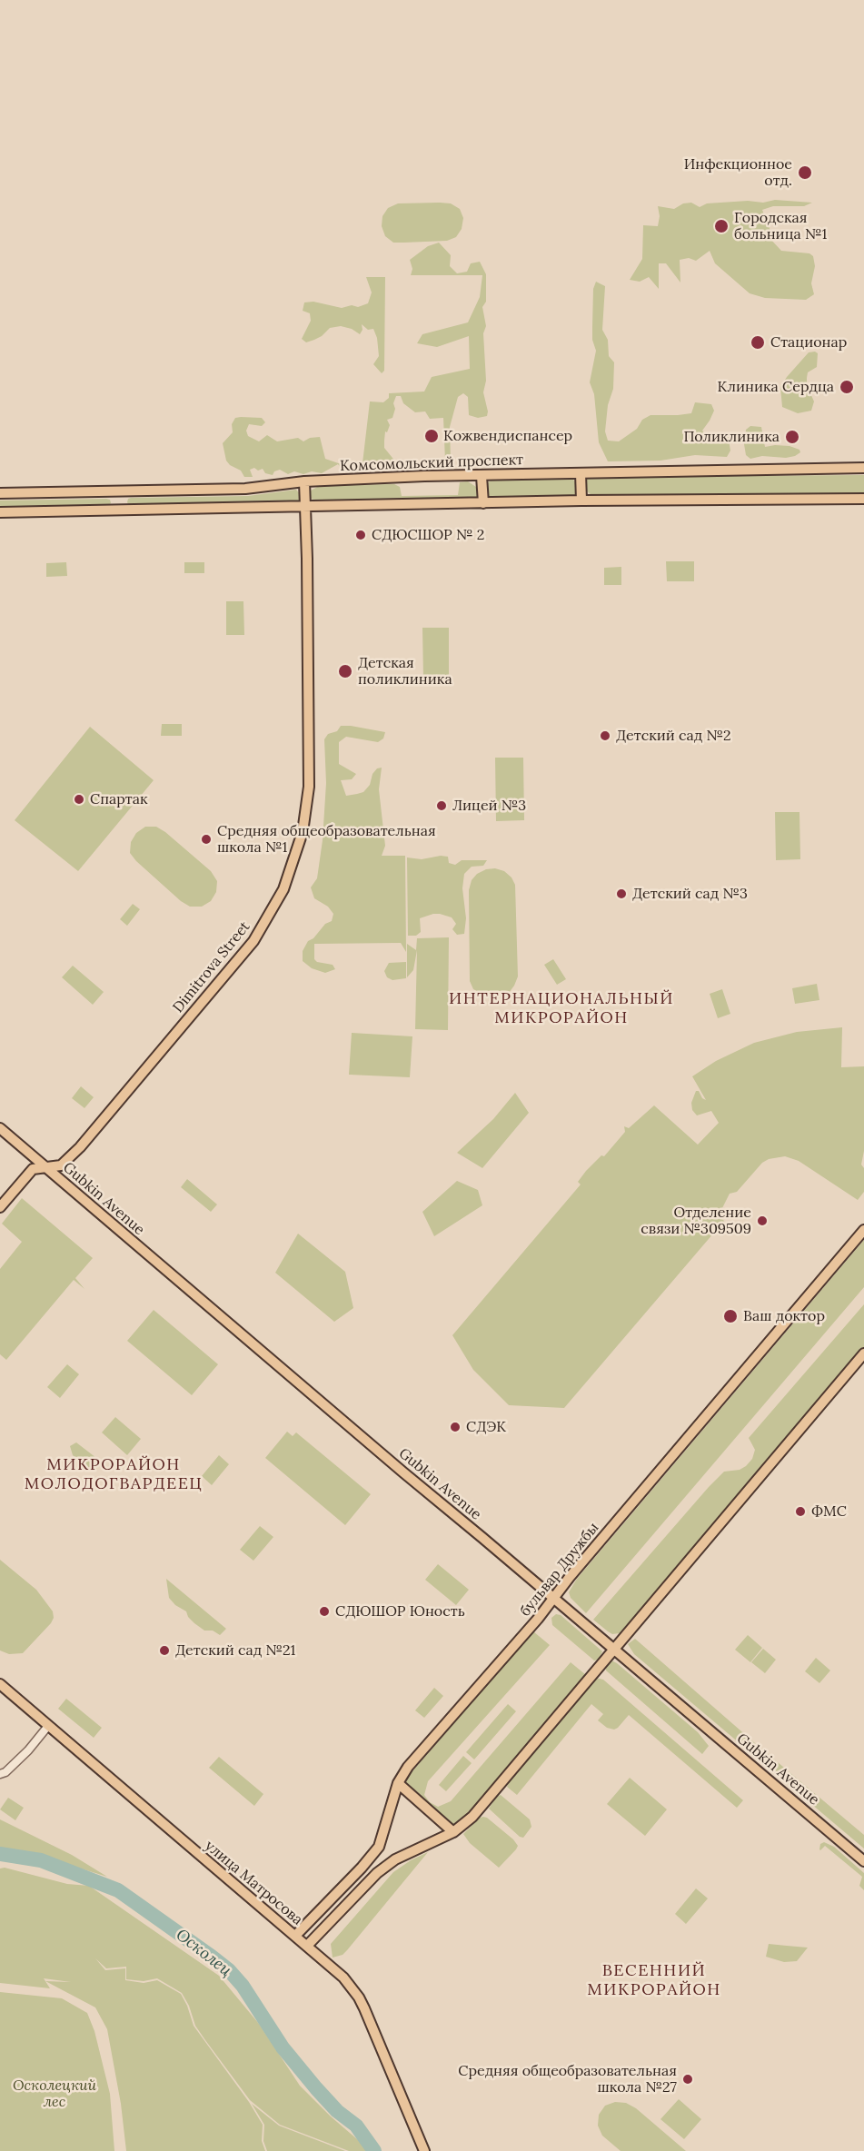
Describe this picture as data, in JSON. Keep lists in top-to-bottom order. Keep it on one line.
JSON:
{"streets":{"main road":["Комсомольский проспект","Dimitrova Street","Gubkin Avenue","бульвар Дружбы","улица Матросова"]},"crossings":[["Комсомольский проспект","Dimitrova Street"],["Dimitrova Street","Gubkin Avenue"],["Gubkin Avenue","бульвар Дружбы"],["бульвар Дружбы","улица Матросова"]],"districts":["ИНТЕРНАЦИОНАЛЬНЫЙ МИКРОРАЙОН","МИКРОРАЙОН МОЛОДОГВАРДЕЕЦ","ВЕСЕННИЙ МИКРОРАЙОН"],"water":["Осколец"],"parks":["Осколецкий лес"],"places":["Инфекционное отд.","Городская больница №1","Стационар","Клиника Сердца","Кожвендиспансер","Поликлиника","СДЮСШОР № 2","Детская поликлиника","Детский сад №2","Спартак","Лицей №3","Средняя общеобразовательная школа №1","Детский сад №3","Отделение связи №309509","Ваш доктор","СДЭК","ФМС","СДЮШОР Юность","Детский сад №21","Средняя общеобразовательная школа №27"]}
